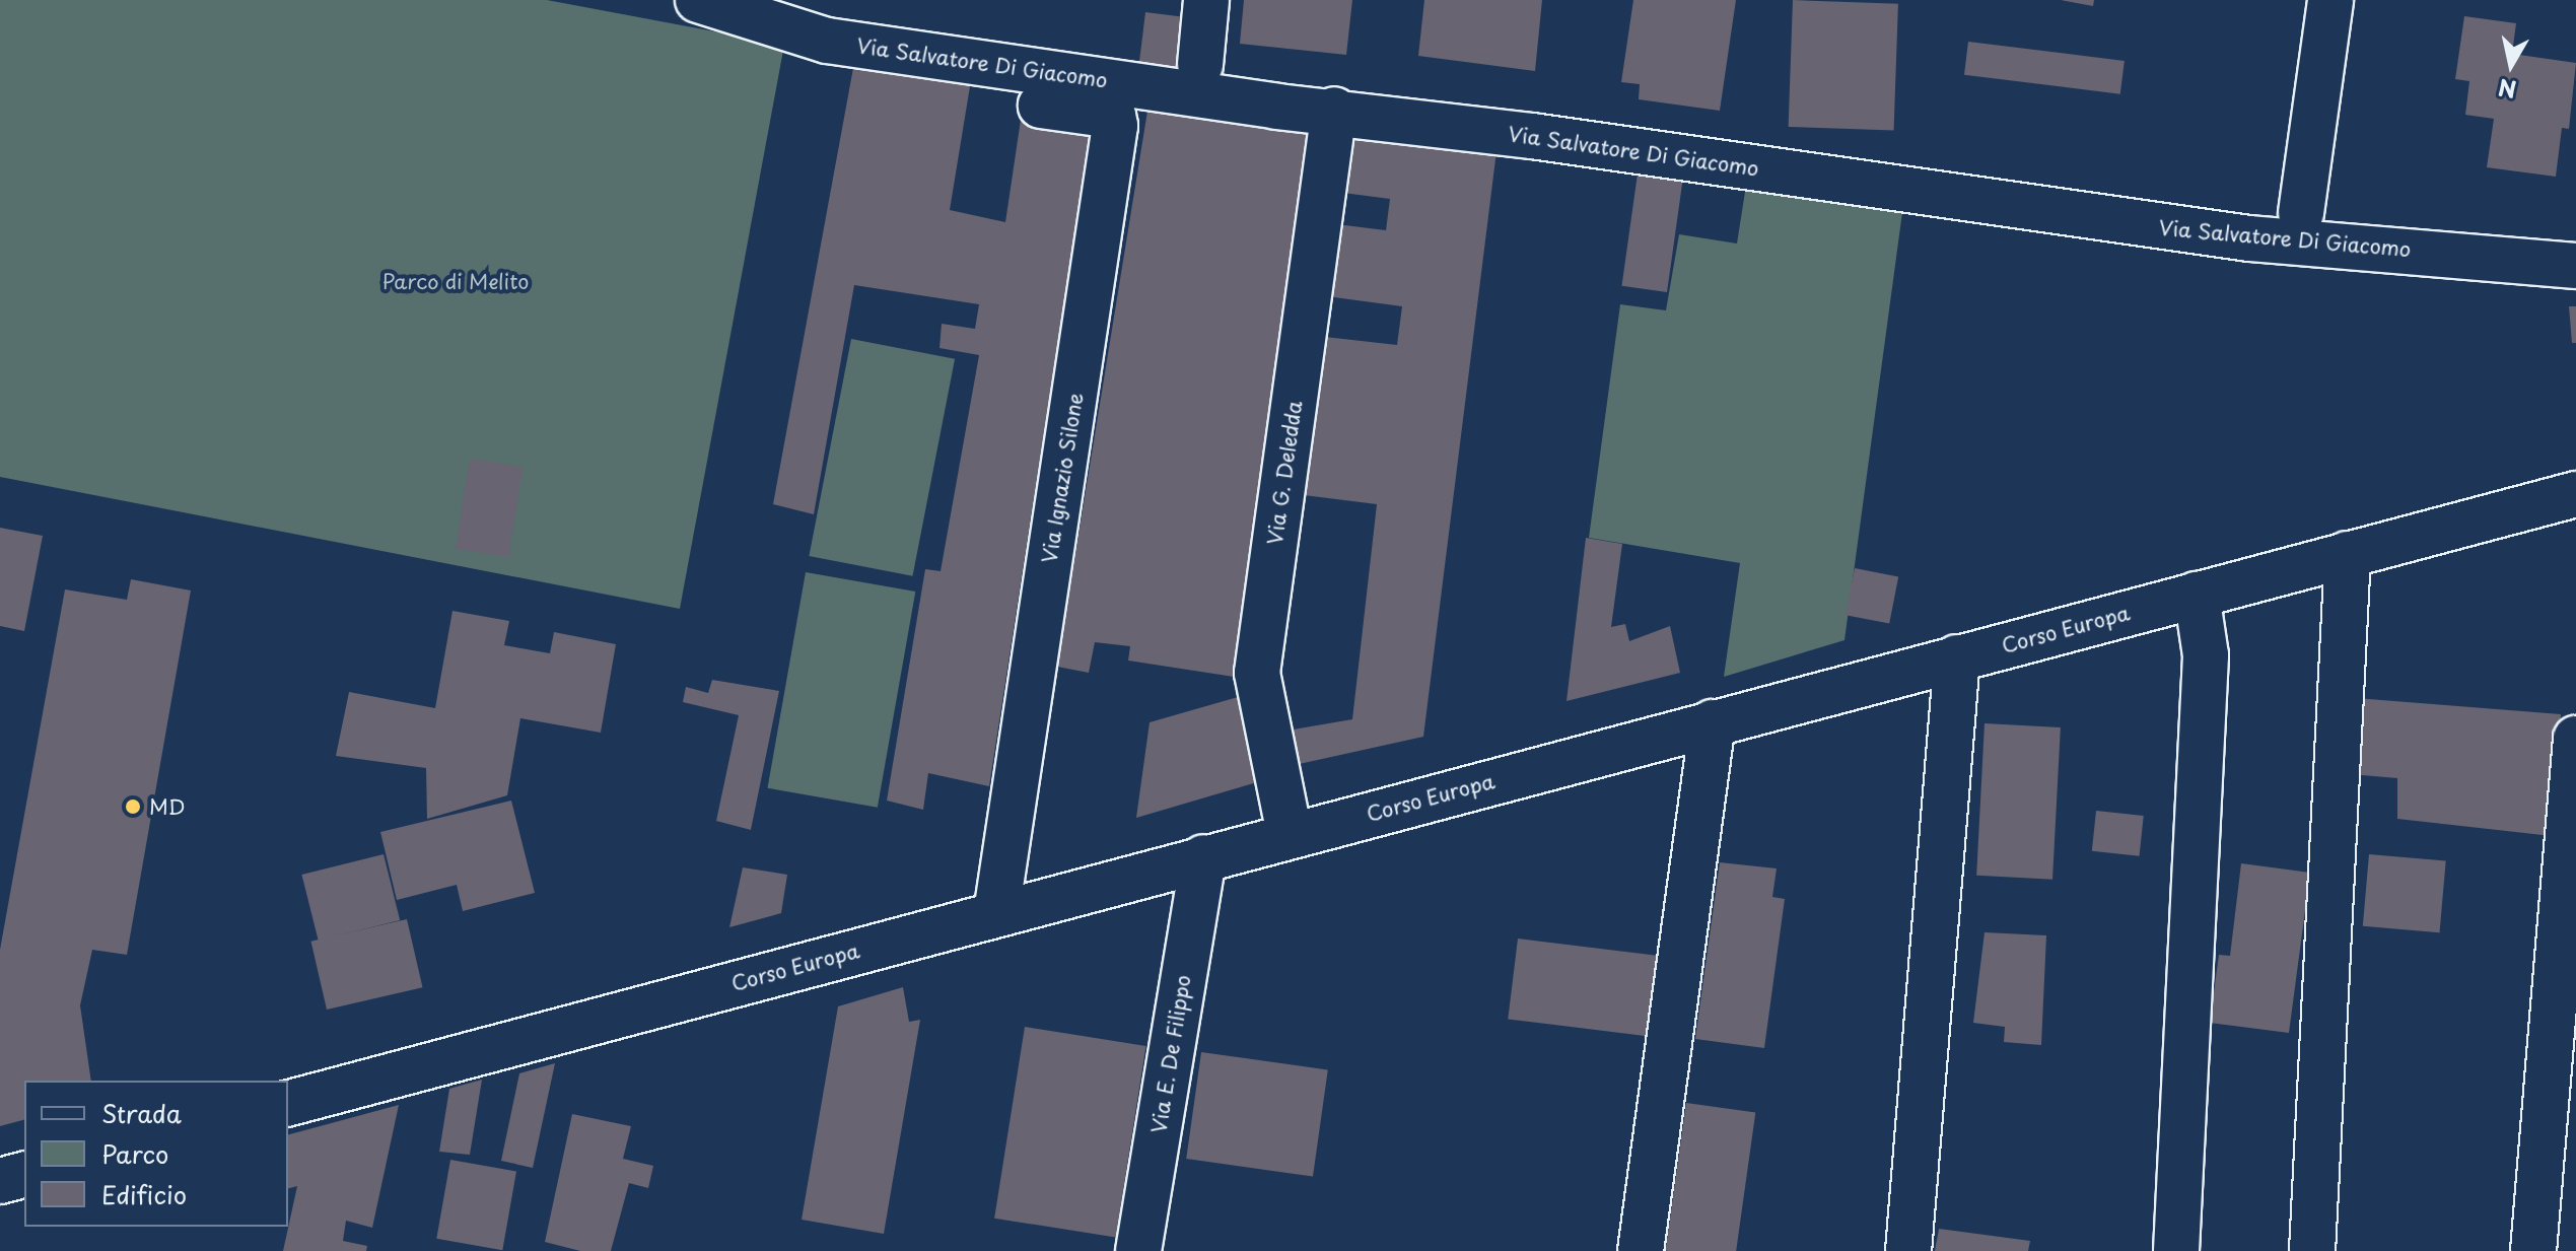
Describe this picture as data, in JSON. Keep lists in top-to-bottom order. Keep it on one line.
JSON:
{"streets":{"street":["Via Salvatore Di Giacomo","Via G. Deledda","Via Ignazio Silone","Corso Europa","Via E. De Filippo"]},"crossings":[["Via Salvatore Di Giacomo","Via G. Deledda"],["Via G. Deledda","Corso Europa"],["Via Ignazio Silone","Corso Europa"],["Corso Europa","Via E. De Filippo"]],"parks":["Parco di Melito"],"places":["MD"],"legend":["Strada","Parco","Edificio"],"north":"bottom"}
